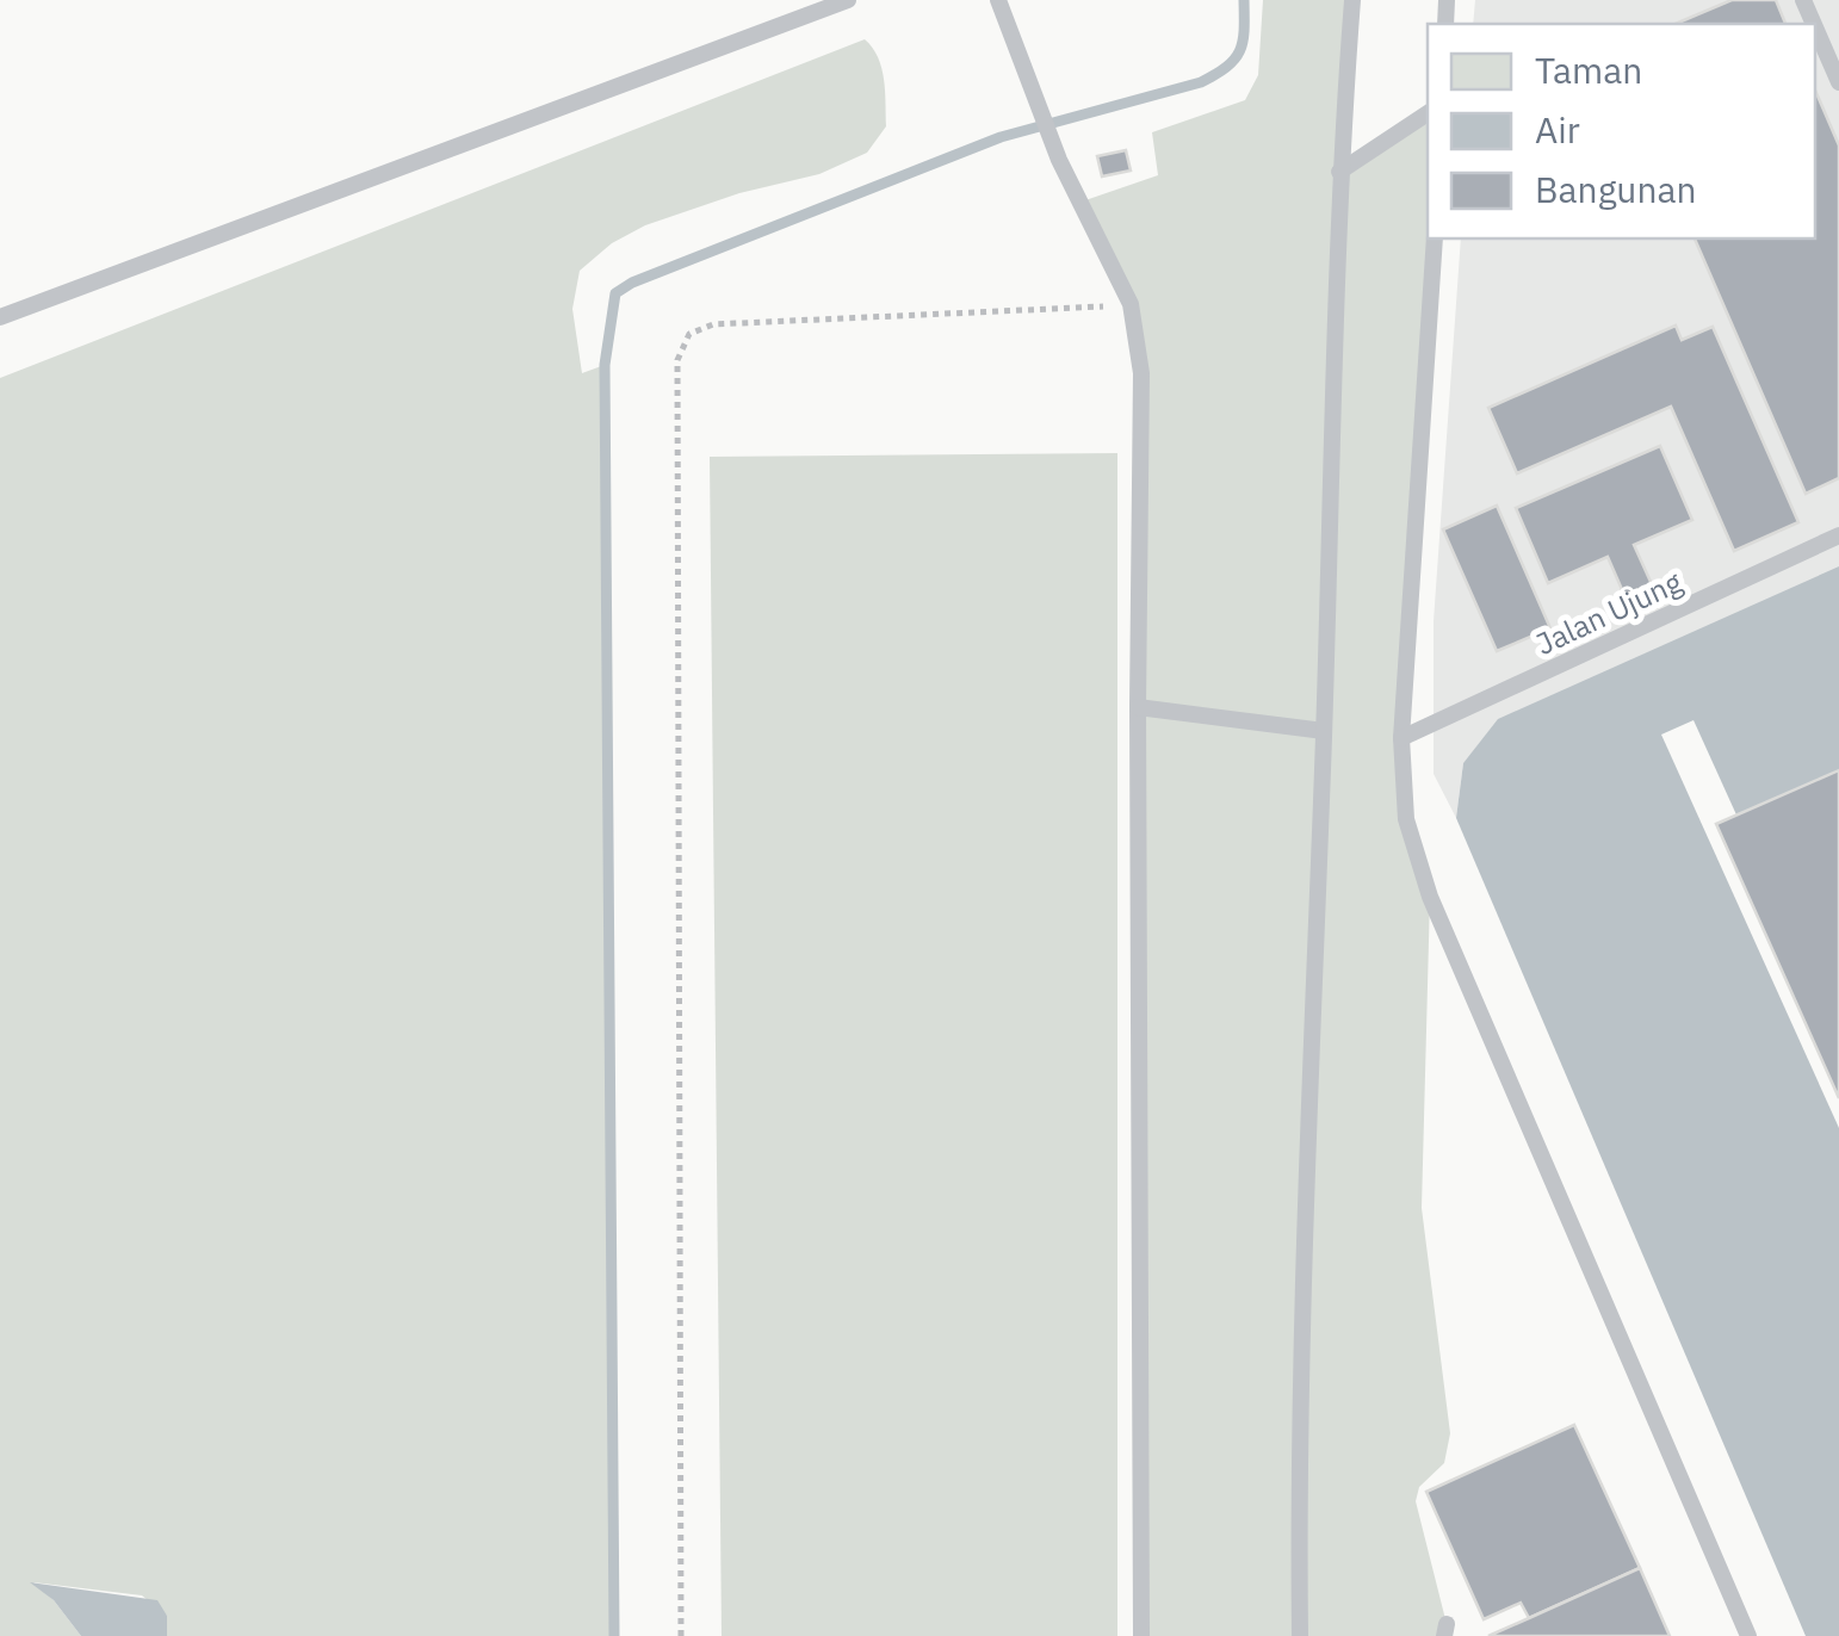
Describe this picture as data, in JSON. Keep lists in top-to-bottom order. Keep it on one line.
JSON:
{"streets":{"lane":["Jalan Ujung"]},"legend":["Taman","Air","Bangunan"]}
